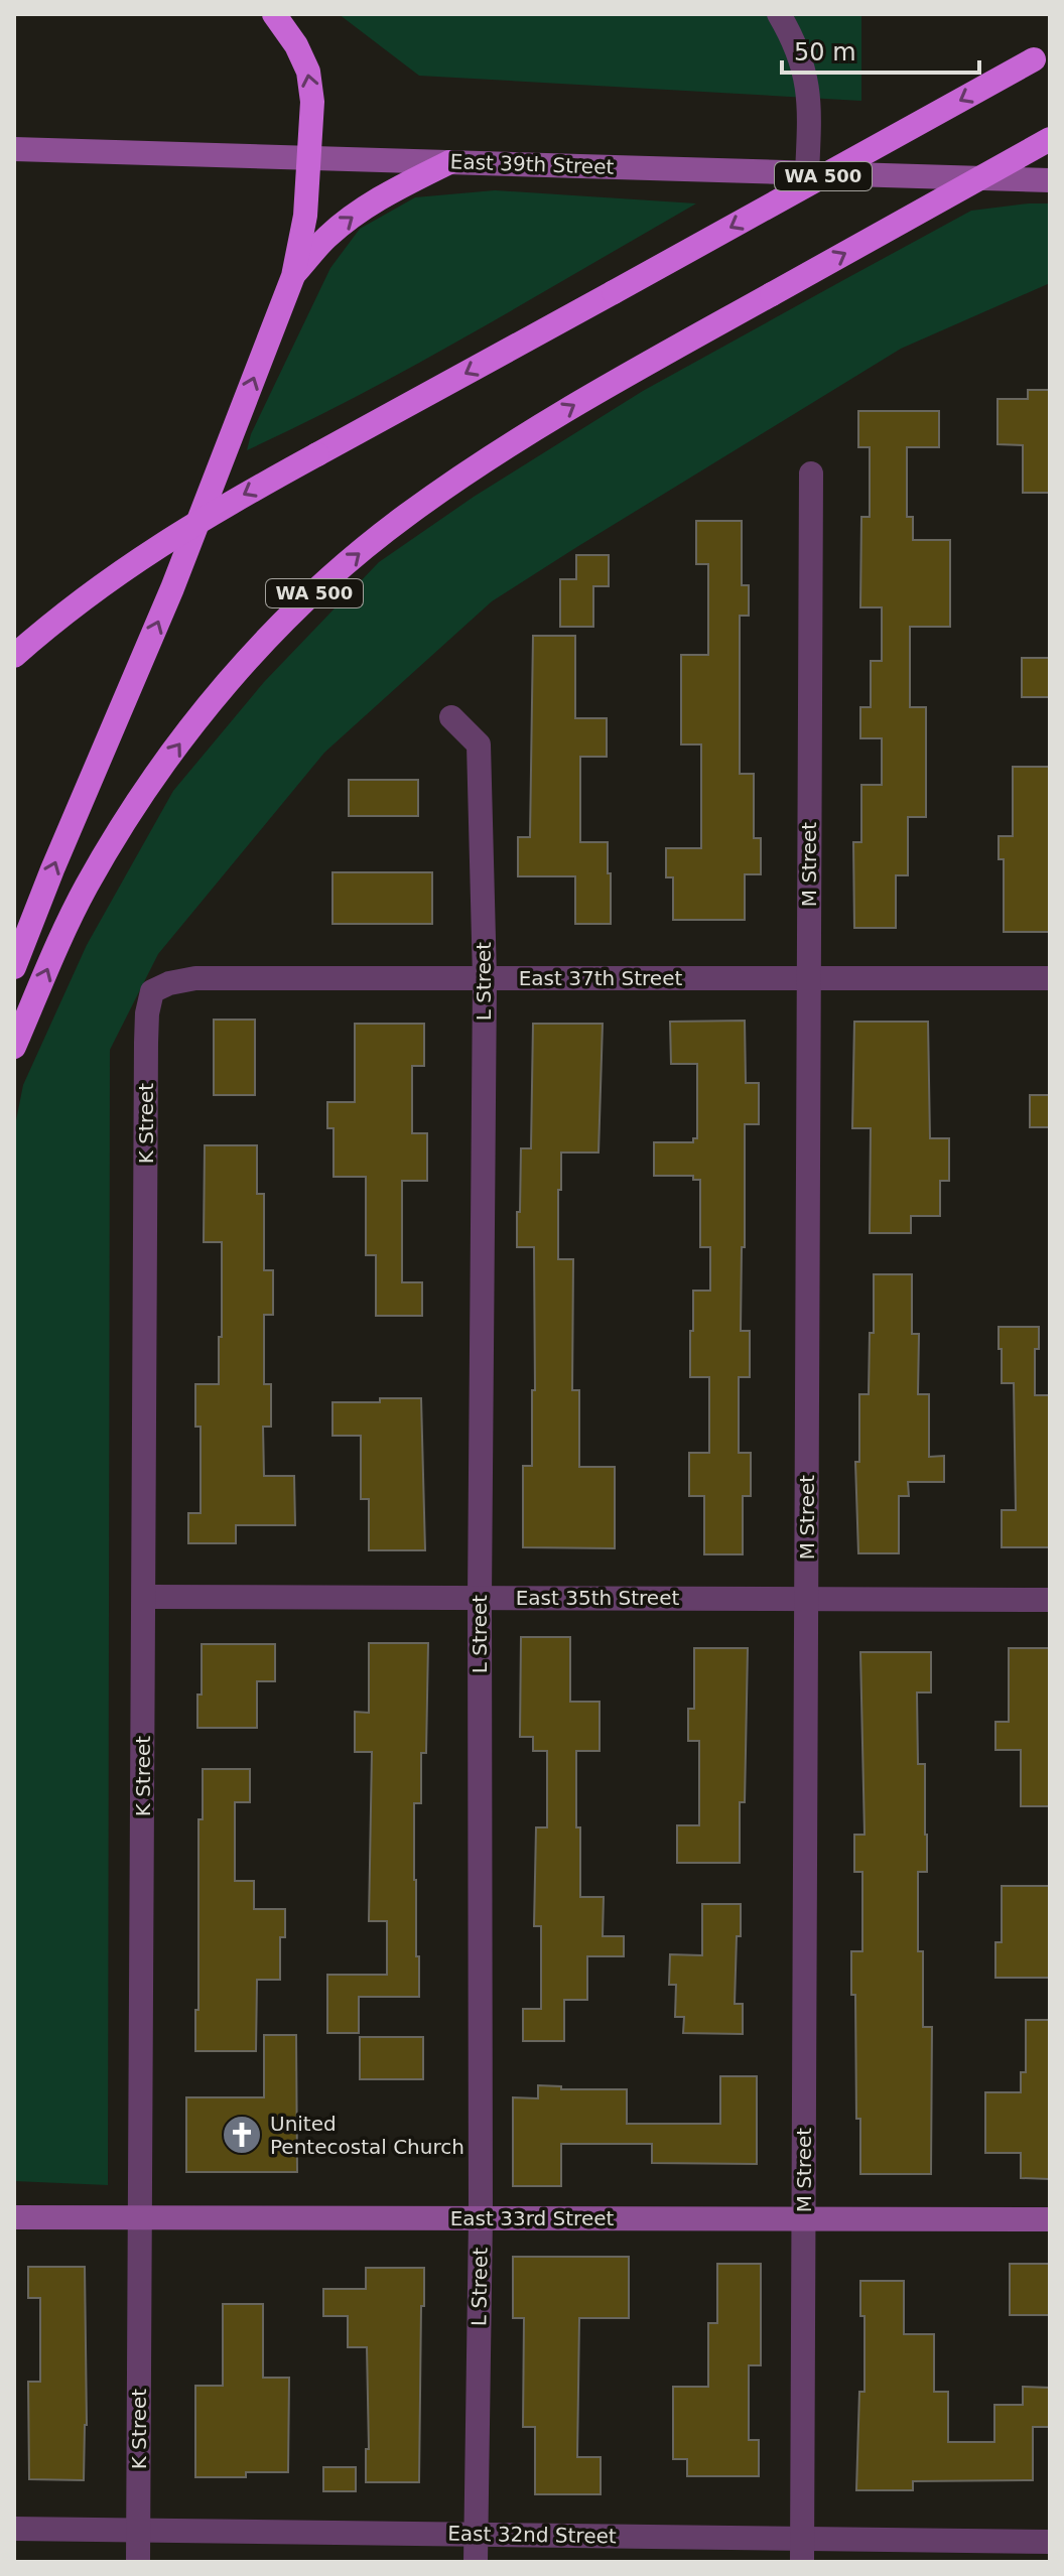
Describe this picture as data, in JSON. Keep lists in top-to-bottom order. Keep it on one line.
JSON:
{"streets":{"highway":["WA 500"],"main road":["East 39th Street","East 33rd Street"],"street":["M Street","East 37th Street","L Street","K Street","East 35th Street","East 32nd Street"]},"crossings":[["M Street","East 37th Street"],["M Street","East 35th Street"],["M Street","East 33rd Street"],["M Street","East 32nd Street"],["East 37th Street","L Street"],["East 37th Street","K Street"],["L Street","East 35th Street"],["L Street","East 33rd Street"],["L Street","East 32nd Street"],["K Street","East 35th Street"],["K Street","East 33rd Street"],["K Street","East 32nd Street"]],"places":{"church":["United Pentecostal Church"]},"scale_bar":"50 m"}
